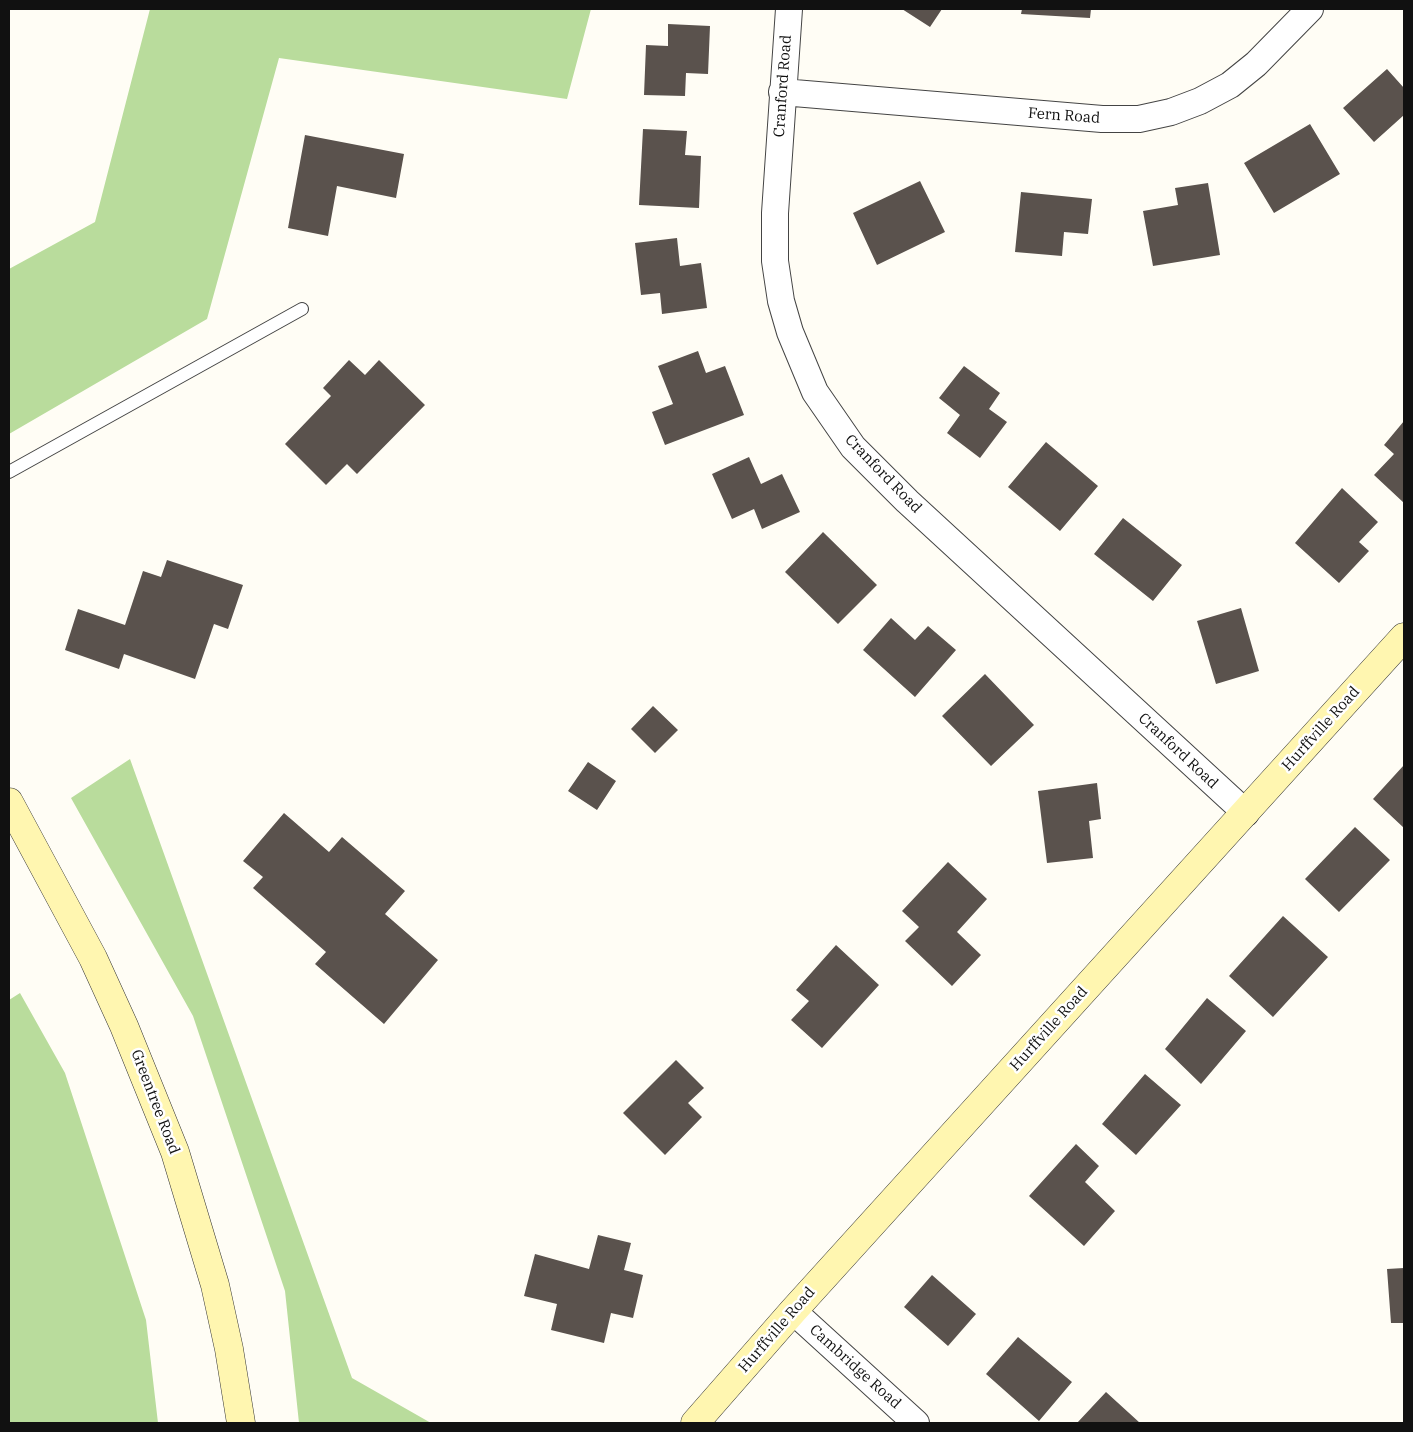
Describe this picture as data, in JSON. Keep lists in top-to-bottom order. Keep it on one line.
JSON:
{"streets":{"street":["Cranford Road","Fern Road","Hurffville Road","Greentree Road","Cambridge Road"]},"crossings":[["Cranford Road","Fern Road"],["Cranford Road","Hurffville Road"],["Hurffville Road","Cambridge Road"]]}
